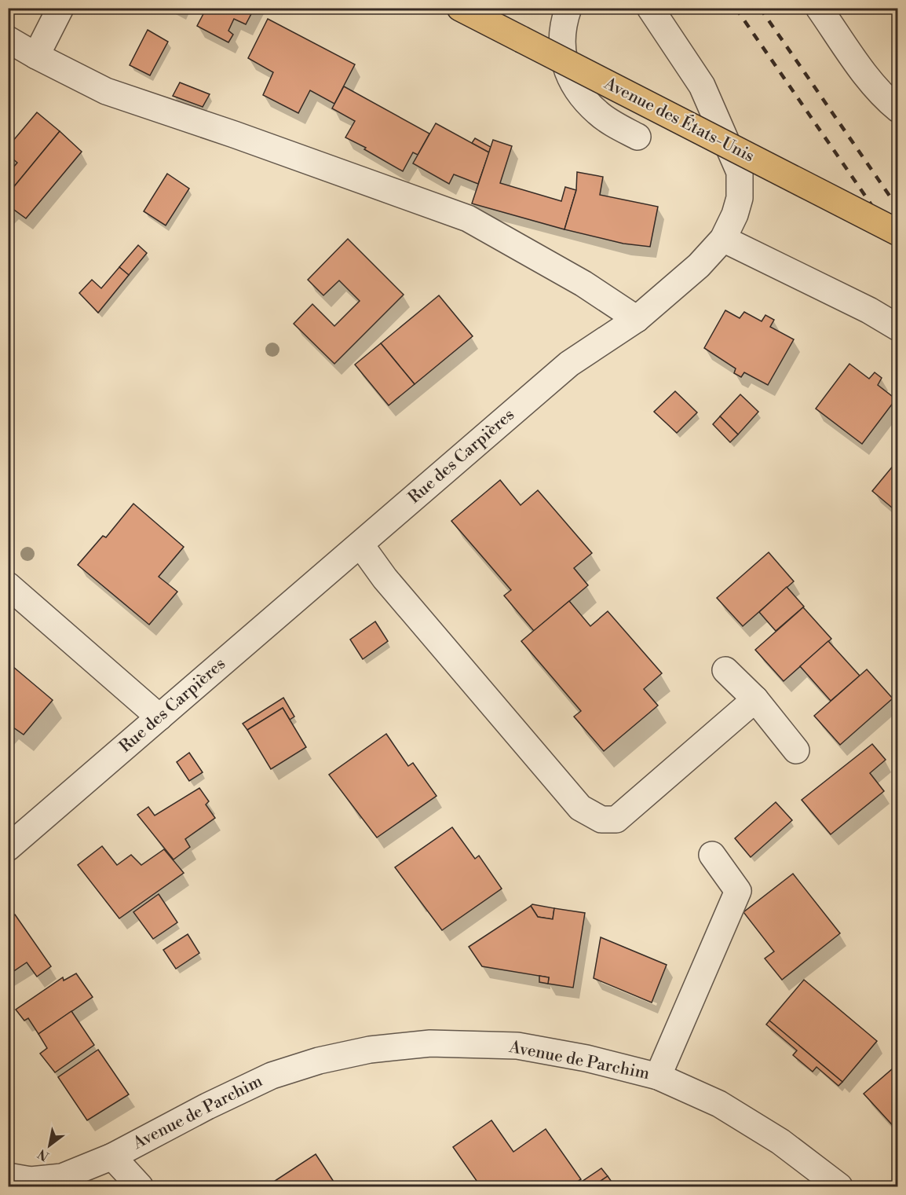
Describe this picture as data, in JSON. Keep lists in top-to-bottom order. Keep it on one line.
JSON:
{"streets":{"main road":["Avenue des États-Unis"],"street":["Rue des Carpières","Avenue de Parchim"]},"north":"bottom left"}
